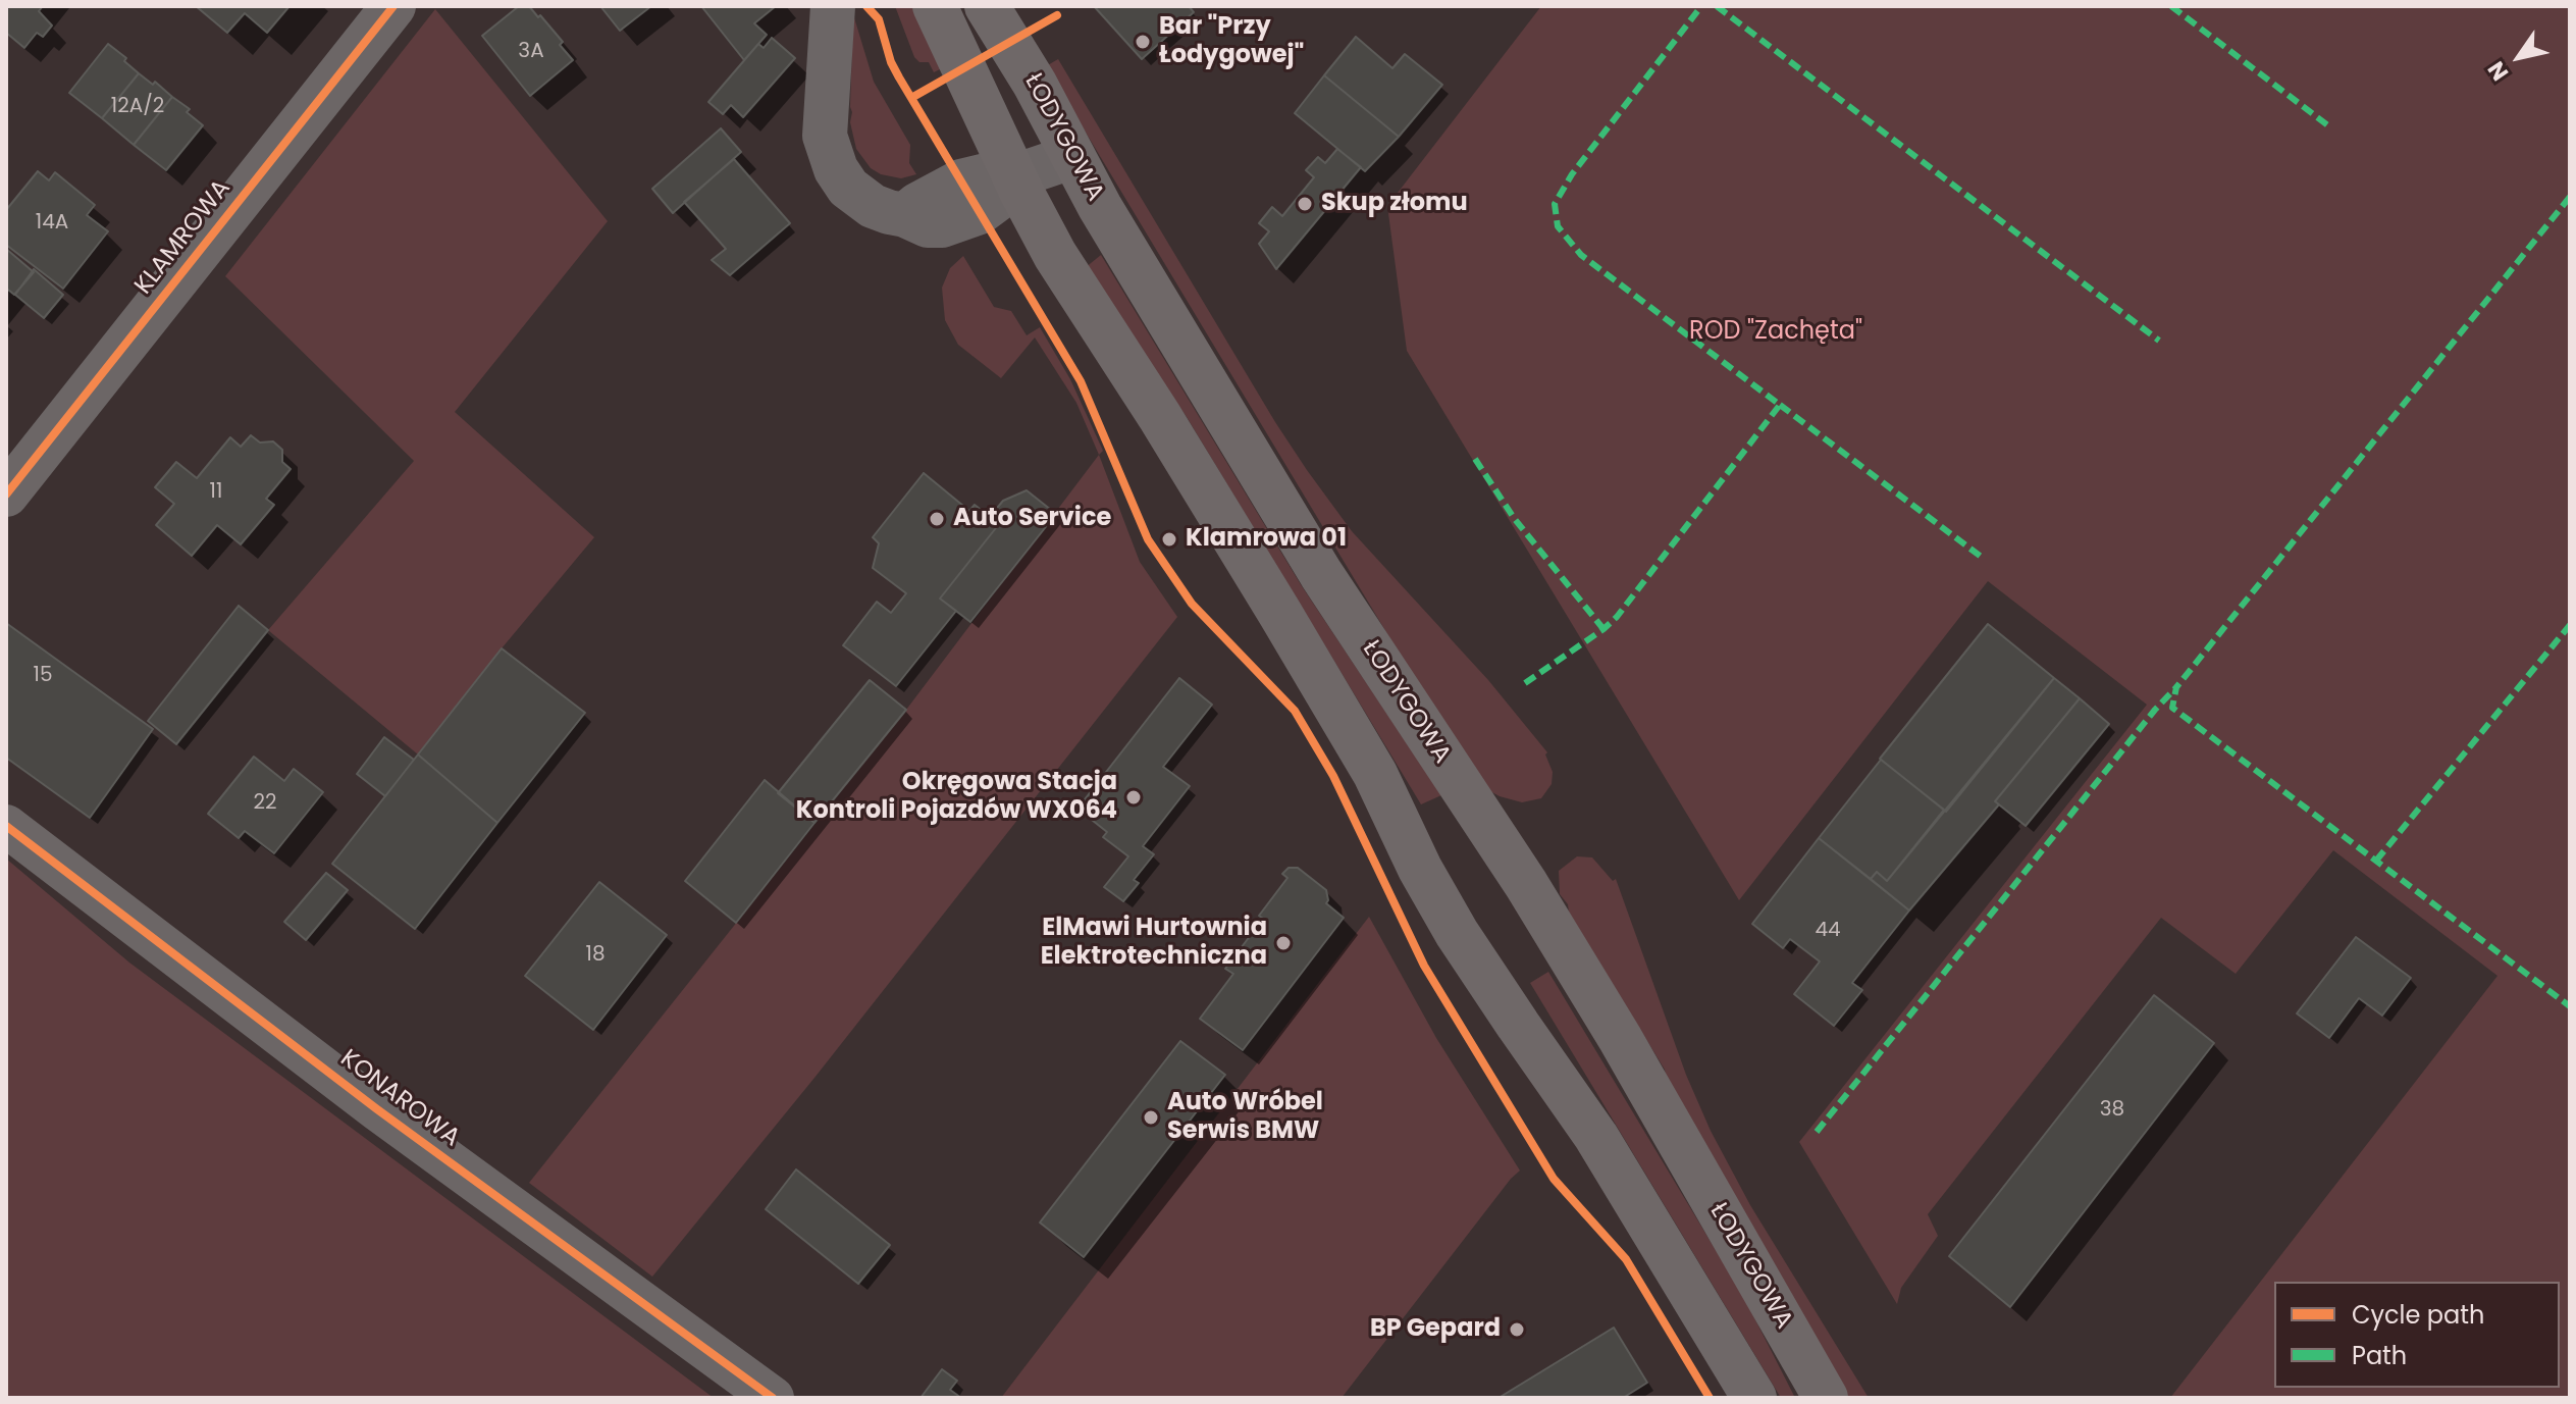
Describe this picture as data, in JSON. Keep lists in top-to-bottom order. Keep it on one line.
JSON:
{"streets":{"main road":["ŁODYGOWA"],"street":["KLAMROWA","KONAROWA"]},"parks":["ROD \"Zachęta\""],"places":["Bar \"Przy Łodygowej\"","Skup złomu","Auto Service","Klamrowa 01","Okręgowa Stacja Kontroli Pojazdów WX064","ElMawi Hurtownia Elektrotechniczna","Auto Wróbel Serwis BMW","BP Gepard"],"house_numbers":["3A","12A/2","14A","11","15","22","44","18","38"],"legend":["Cycle path","Path"],"north":"bottom left"}
